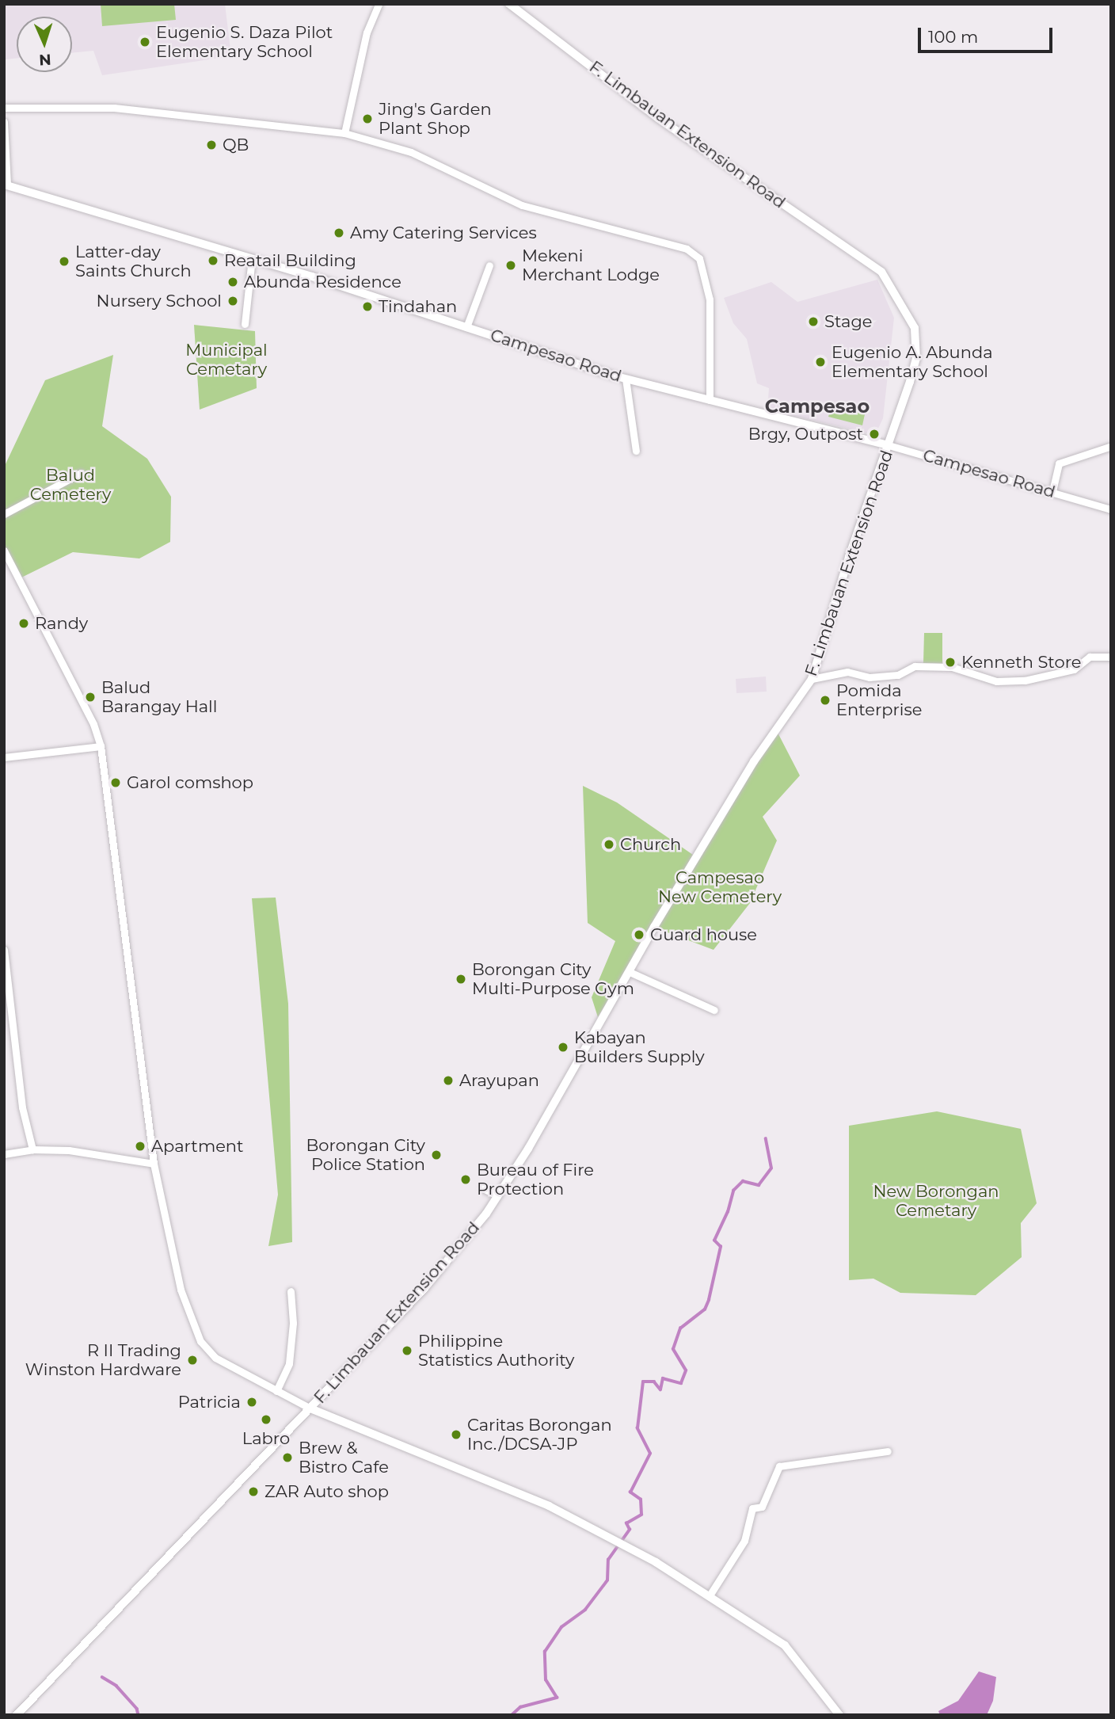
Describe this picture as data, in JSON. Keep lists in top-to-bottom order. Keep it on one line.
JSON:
{"streets":{"street":["F. Limbauan Extension Road","Campesao Road"]},"crossings":[["F. Limbauan Extension Road","Campesao Road"]],"districts":["Campesao"],"parks":["Municipal Cemetary","Balud Cemetery","Campesao New Cemetery","New Borongan Cemetary"],"places":["Eugenio S. Daza Pilot Elementary School","Jing's Garden Plant Shop","QB","Amy Catering Services","Reatail Building","Latter-day Saints Church","Mekeni Merchant Lodge","Abunda Residence","Nursery School","Tindahan","Stage","Eugenio A. Abunda Elementary School","Brgy, Outpost","Randy","Kenneth Store","Balud Barangay Hall","Pomida Enterprise","Garol comshop","Church","Guard house","Borongan City Multi-Purpose Gym","Kabayan Builders Supply","Arayupan","Apartment","Borongan City Police Station","Bureau of Fire Protection","Philippine Statistics Authority","R II Trading Winston Hardware","Patricia","Labro","Caritas Borongan Inc./DCSA-JP","Brew & Bistro Cafe","ZAR Auto shop"],"scale_bar":"100 m","north":"bottom"}
